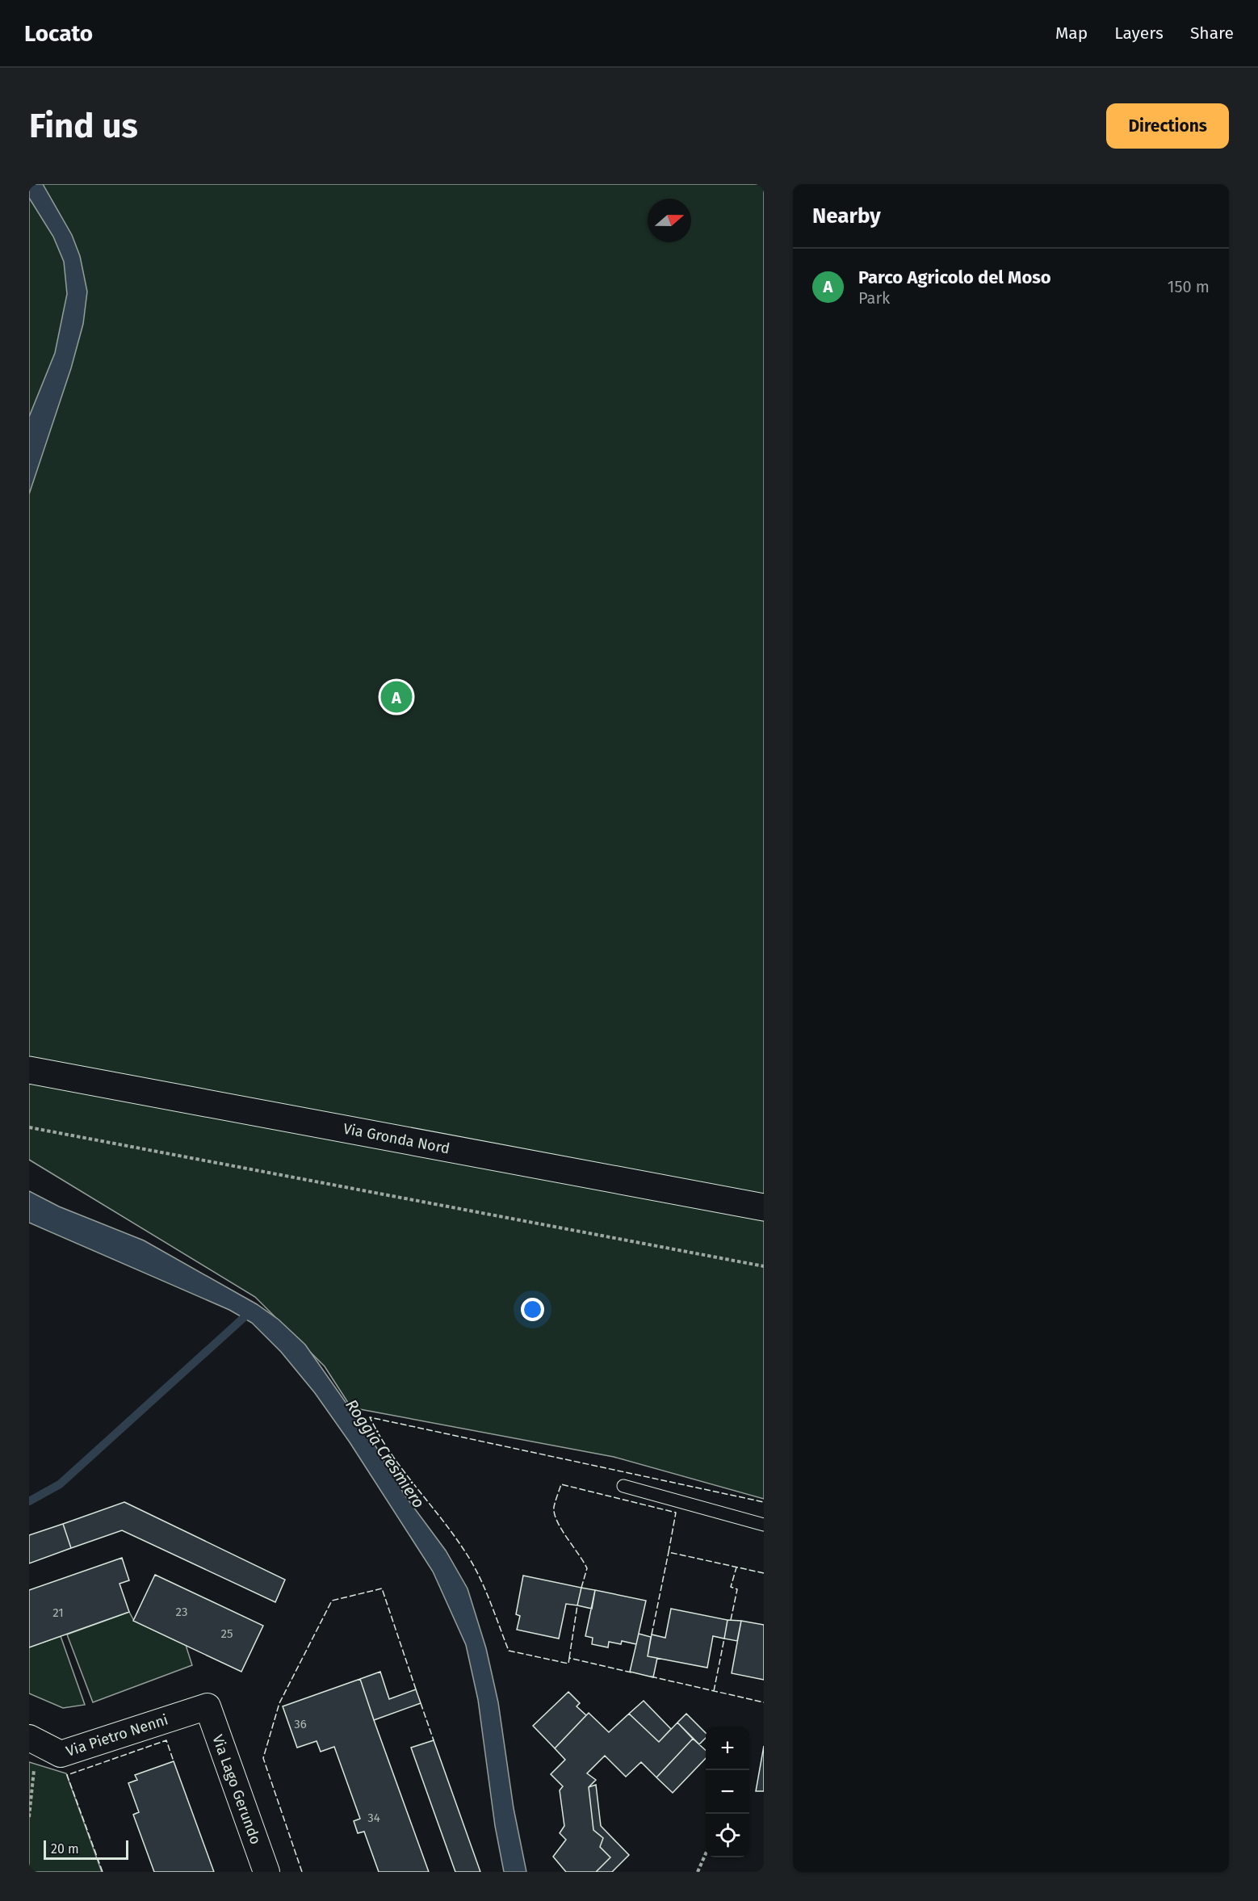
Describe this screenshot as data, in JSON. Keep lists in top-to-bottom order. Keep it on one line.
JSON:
{"streets":{"main road":["Via Gronda Nord"],"street":["Via Pietro Nenni","Via Lago Gerundo"]},"crossings":[["Via Pietro Nenni","Via Lago Gerundo"]],"water":["Roggia Cresmiero"],"house_numbers":["23","21","25","36","34"],"scale_bar":"20 m","north":"right","page":{"header":"Locato","nav":["Map","Layers","Share"],"buttons":"Directions","title":"Find us","heading":"Nearby","list":[{"mark":"A","name":"Parco Agricolo del Moso","note":"Park","value":"150 m"}],"pins":"A","map_buttons":["+","−"],"scale":"20 m"}}
